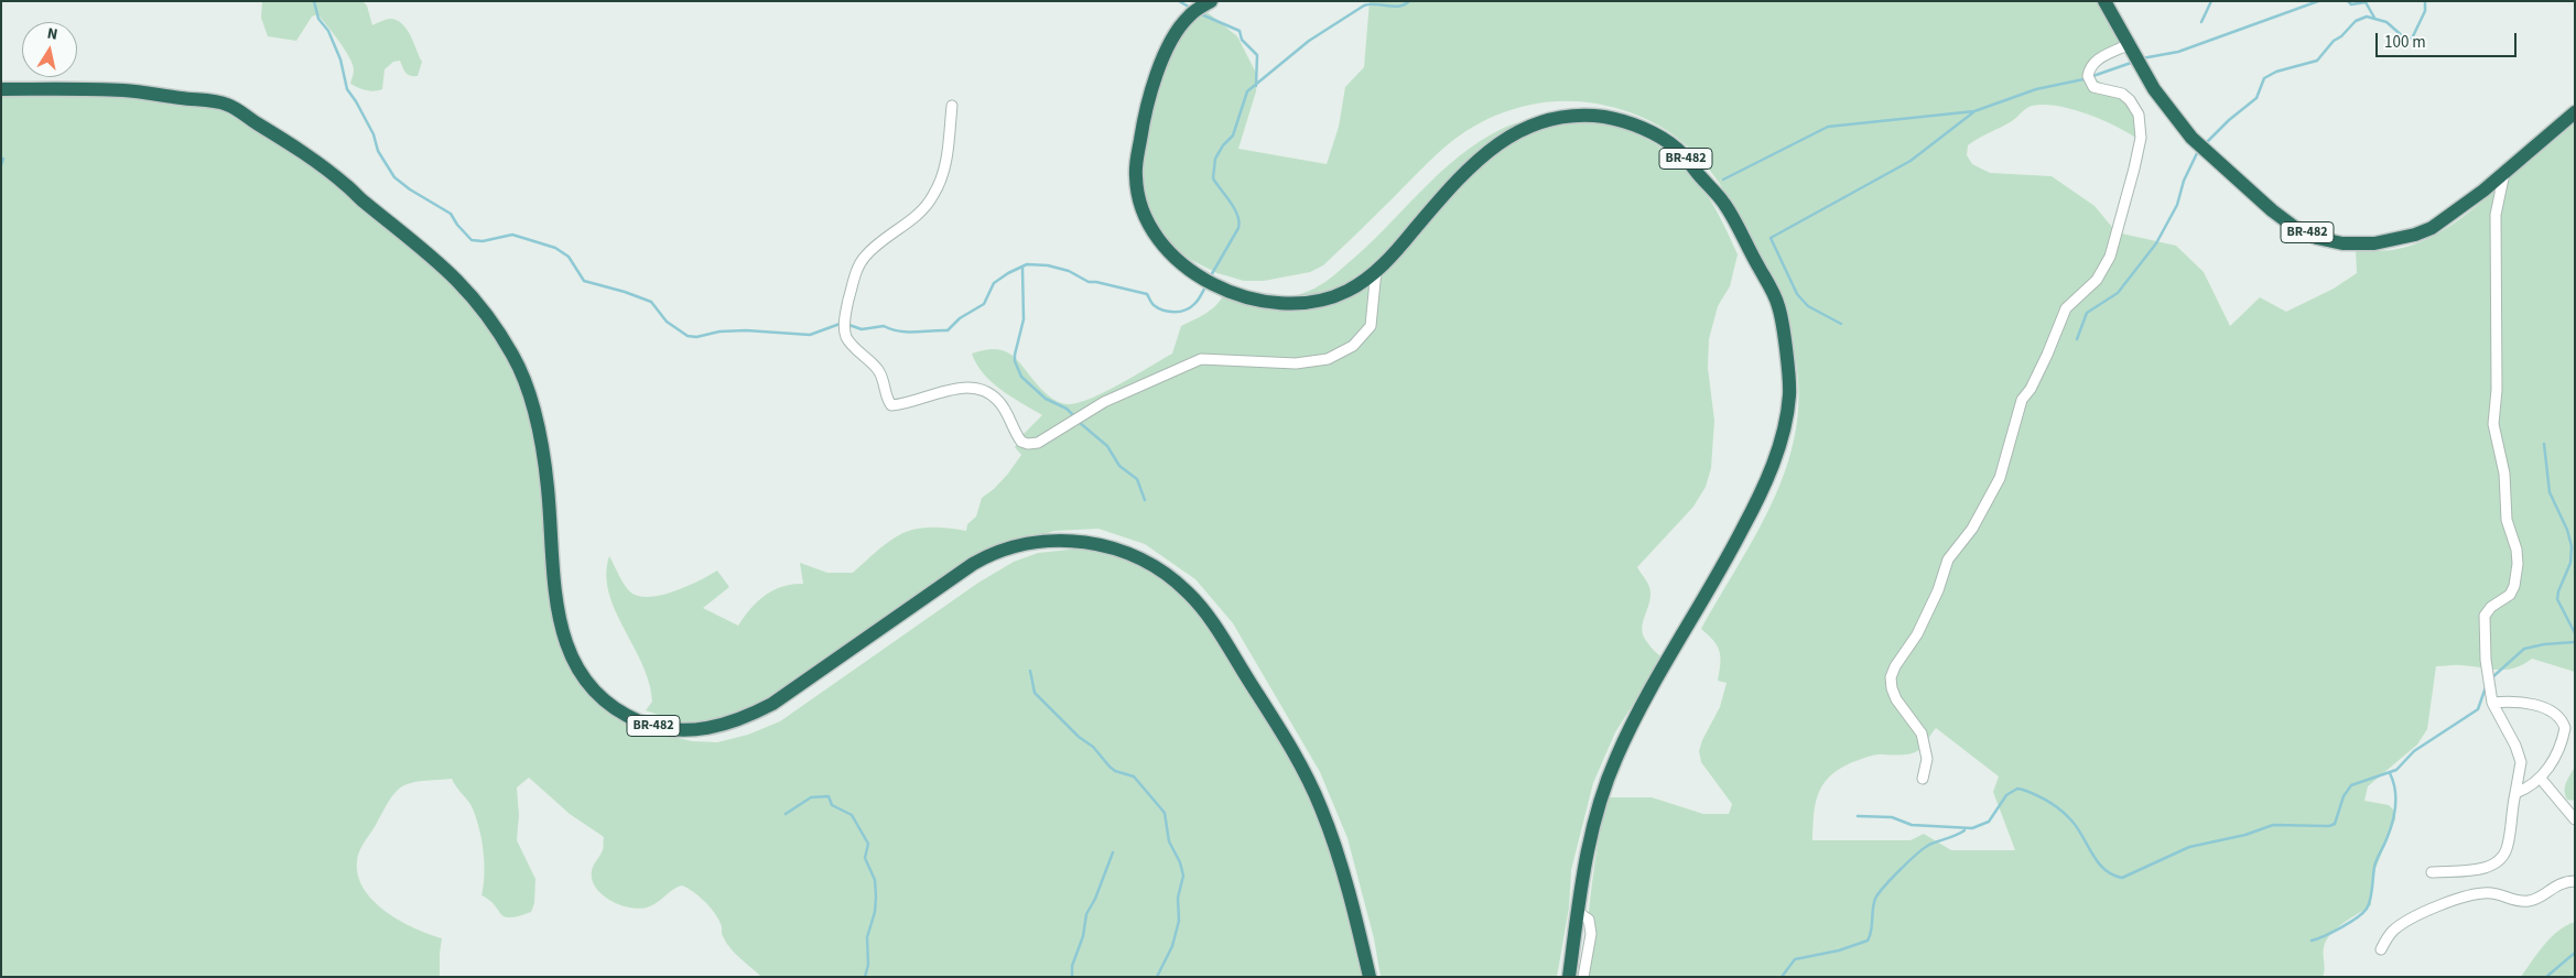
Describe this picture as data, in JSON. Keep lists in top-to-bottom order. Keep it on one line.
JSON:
{"streets":{"highway":["BR-482"]},"scale_bar":"100 m","north":"top"}
